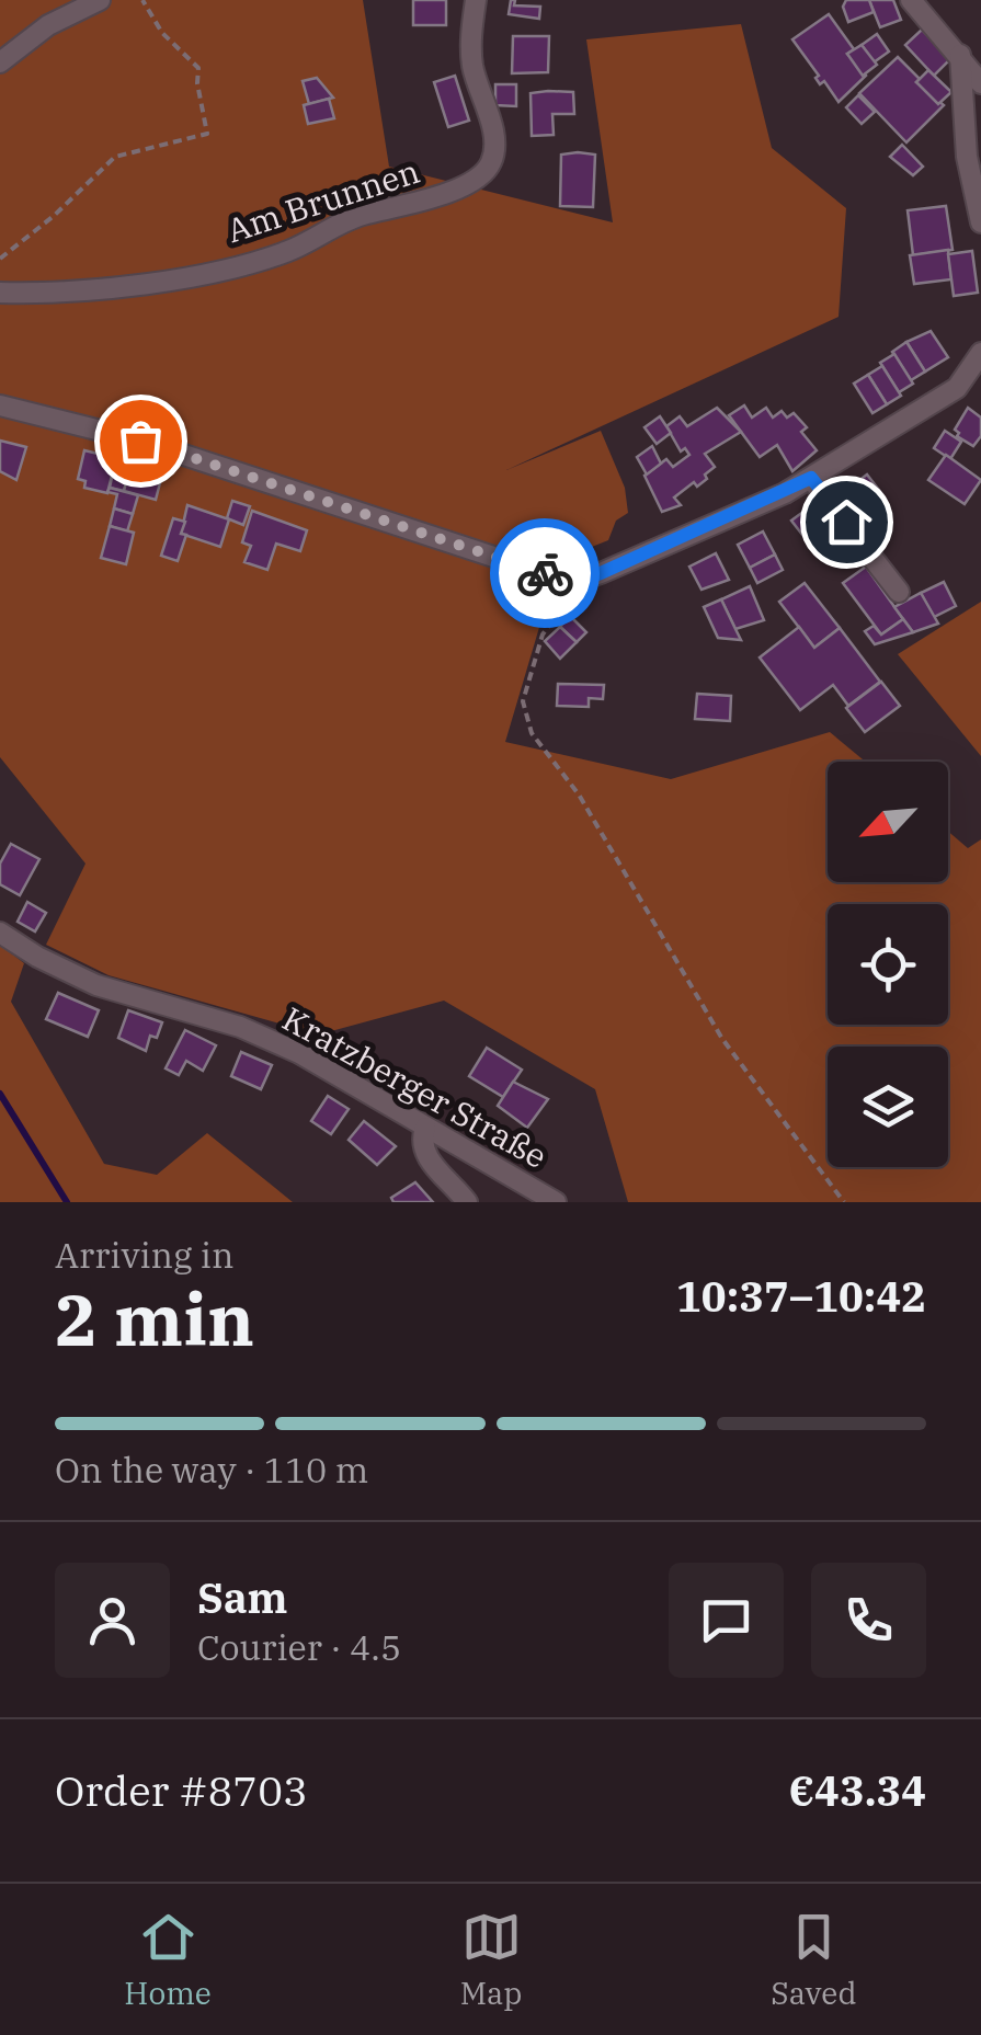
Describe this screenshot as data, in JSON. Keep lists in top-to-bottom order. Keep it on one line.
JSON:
{"streets":{"street":["Am Brunnen","Kratzberger Straße"]},"north":"bottom left","page":{"heading":["2 min","Arriving in","10:37–10:42"],"panel":["Sam","Courier · 4.5","Order #8703","€43.34"],"bar":"On the way · 110 m","tabs":["Home","Map","Saved"]}}
